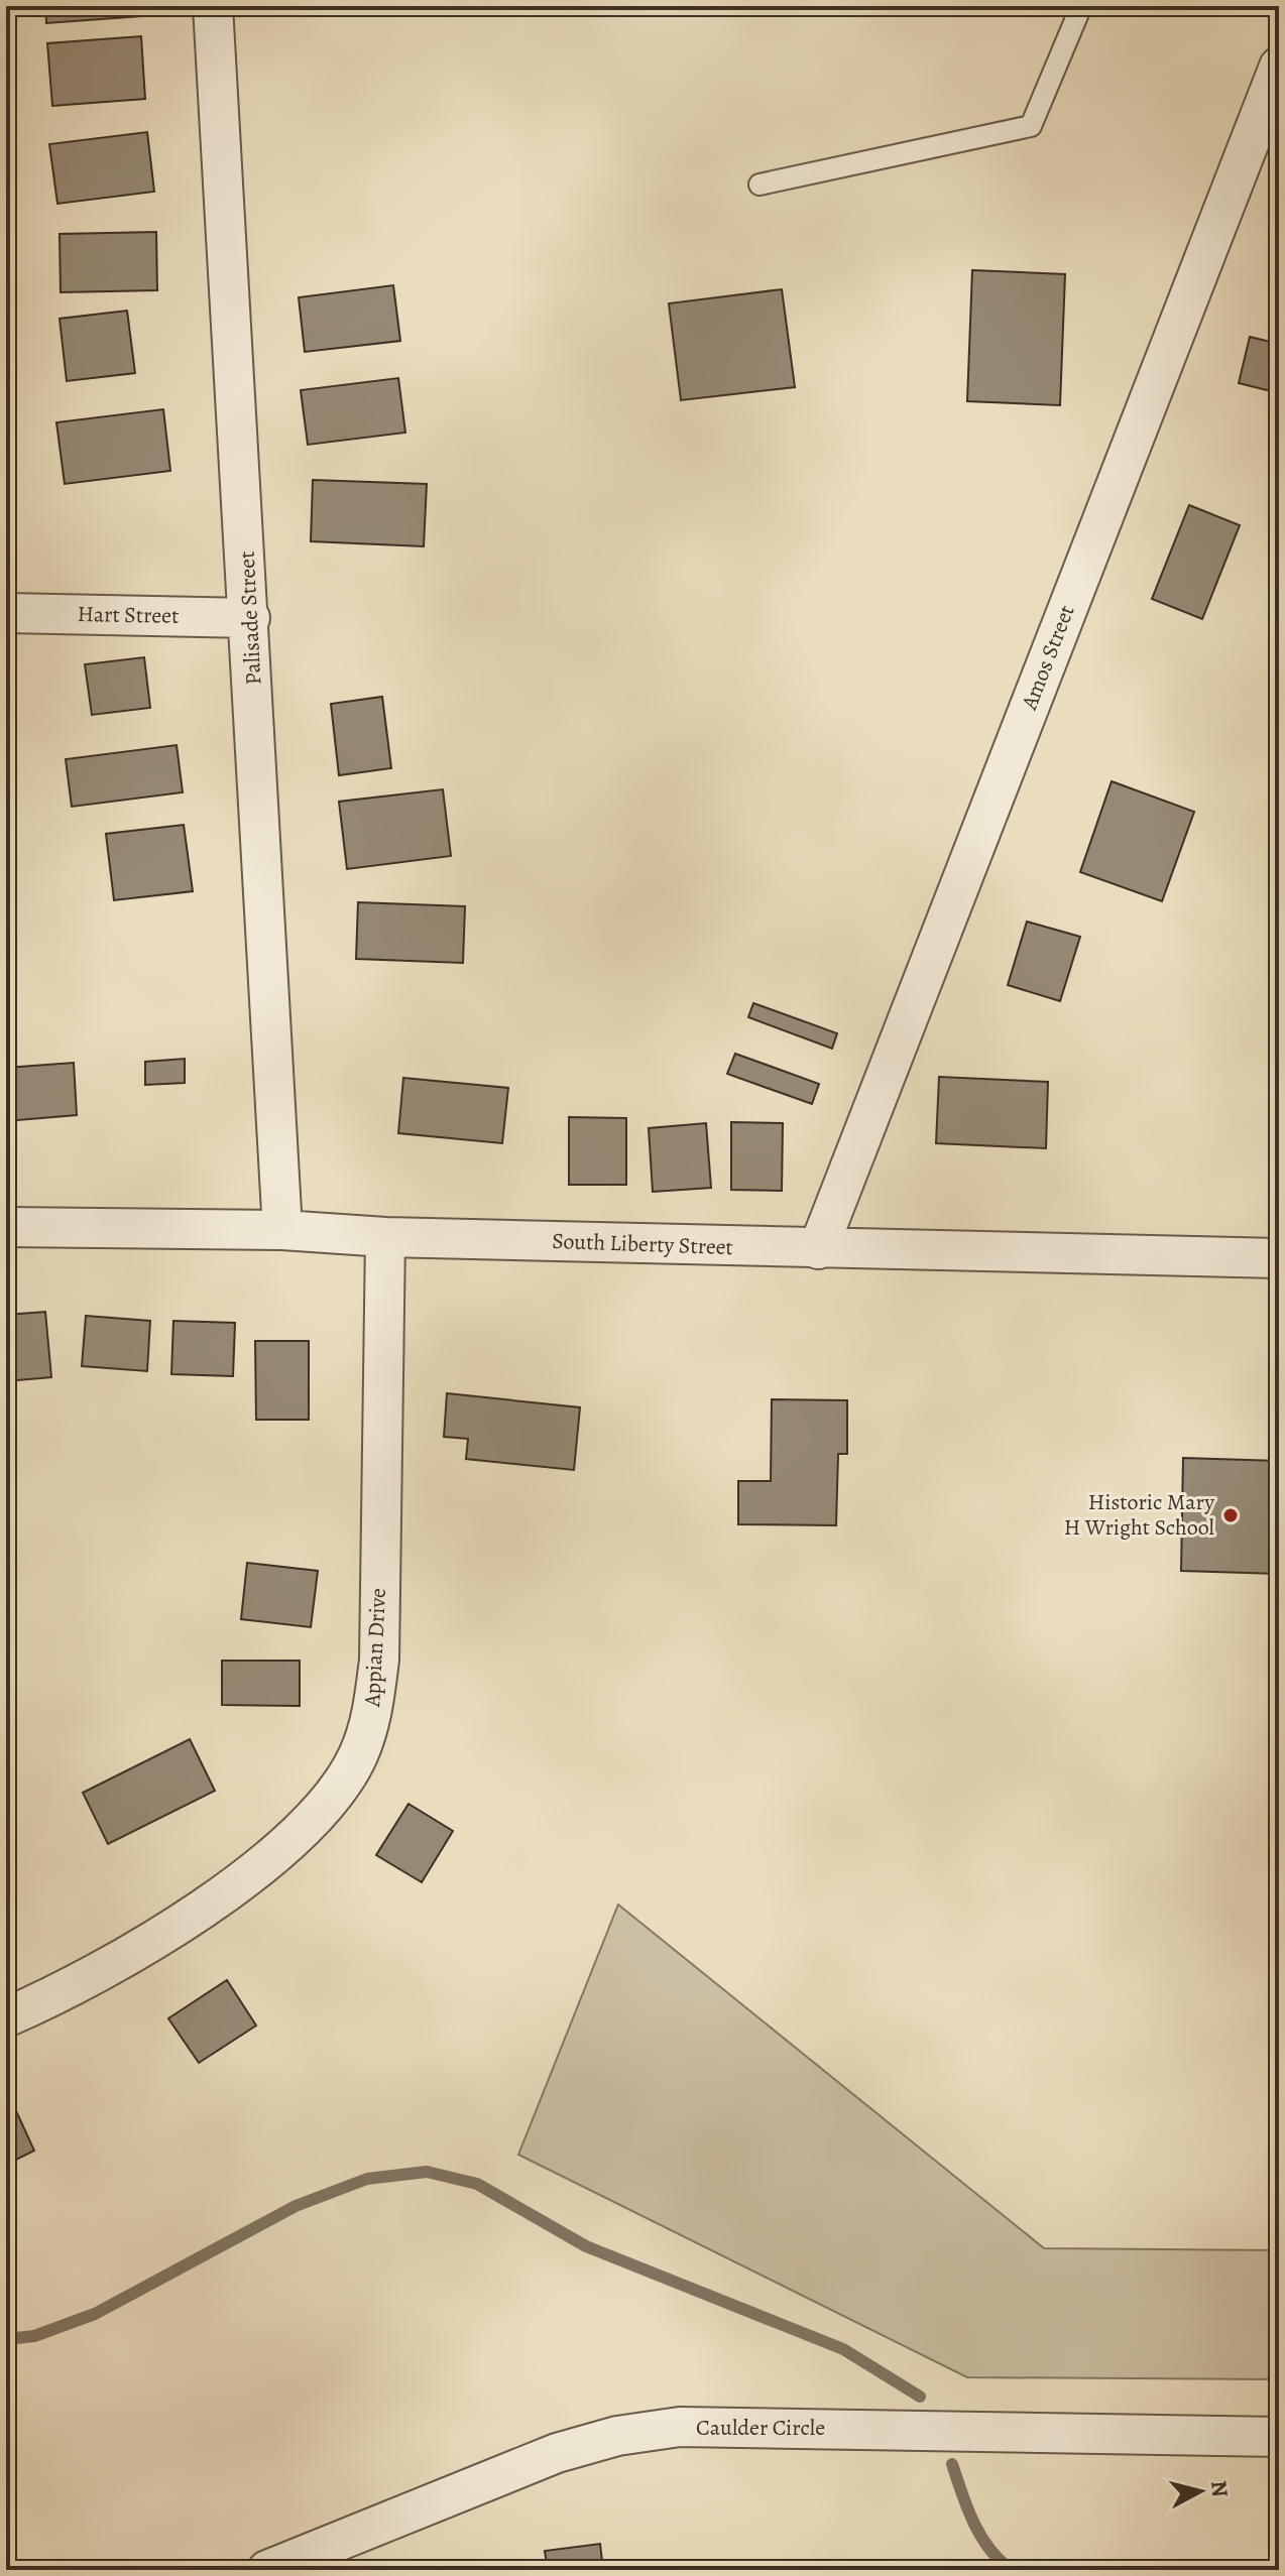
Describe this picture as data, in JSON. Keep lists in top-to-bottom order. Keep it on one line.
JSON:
{"streets":{"street":["Hart Street","Palisade Street","Amos Street","South Liberty Street","Appian Drive","Caulder Circle"]},"crossings":[["Hart Street","Palisade Street"],["Palisade Street","South Liberty Street"],["Amos Street","South Liberty Street"],["South Liberty Street","Appian Drive"]],"places":["Historic Mary H Wright School"],"north":"right"}
